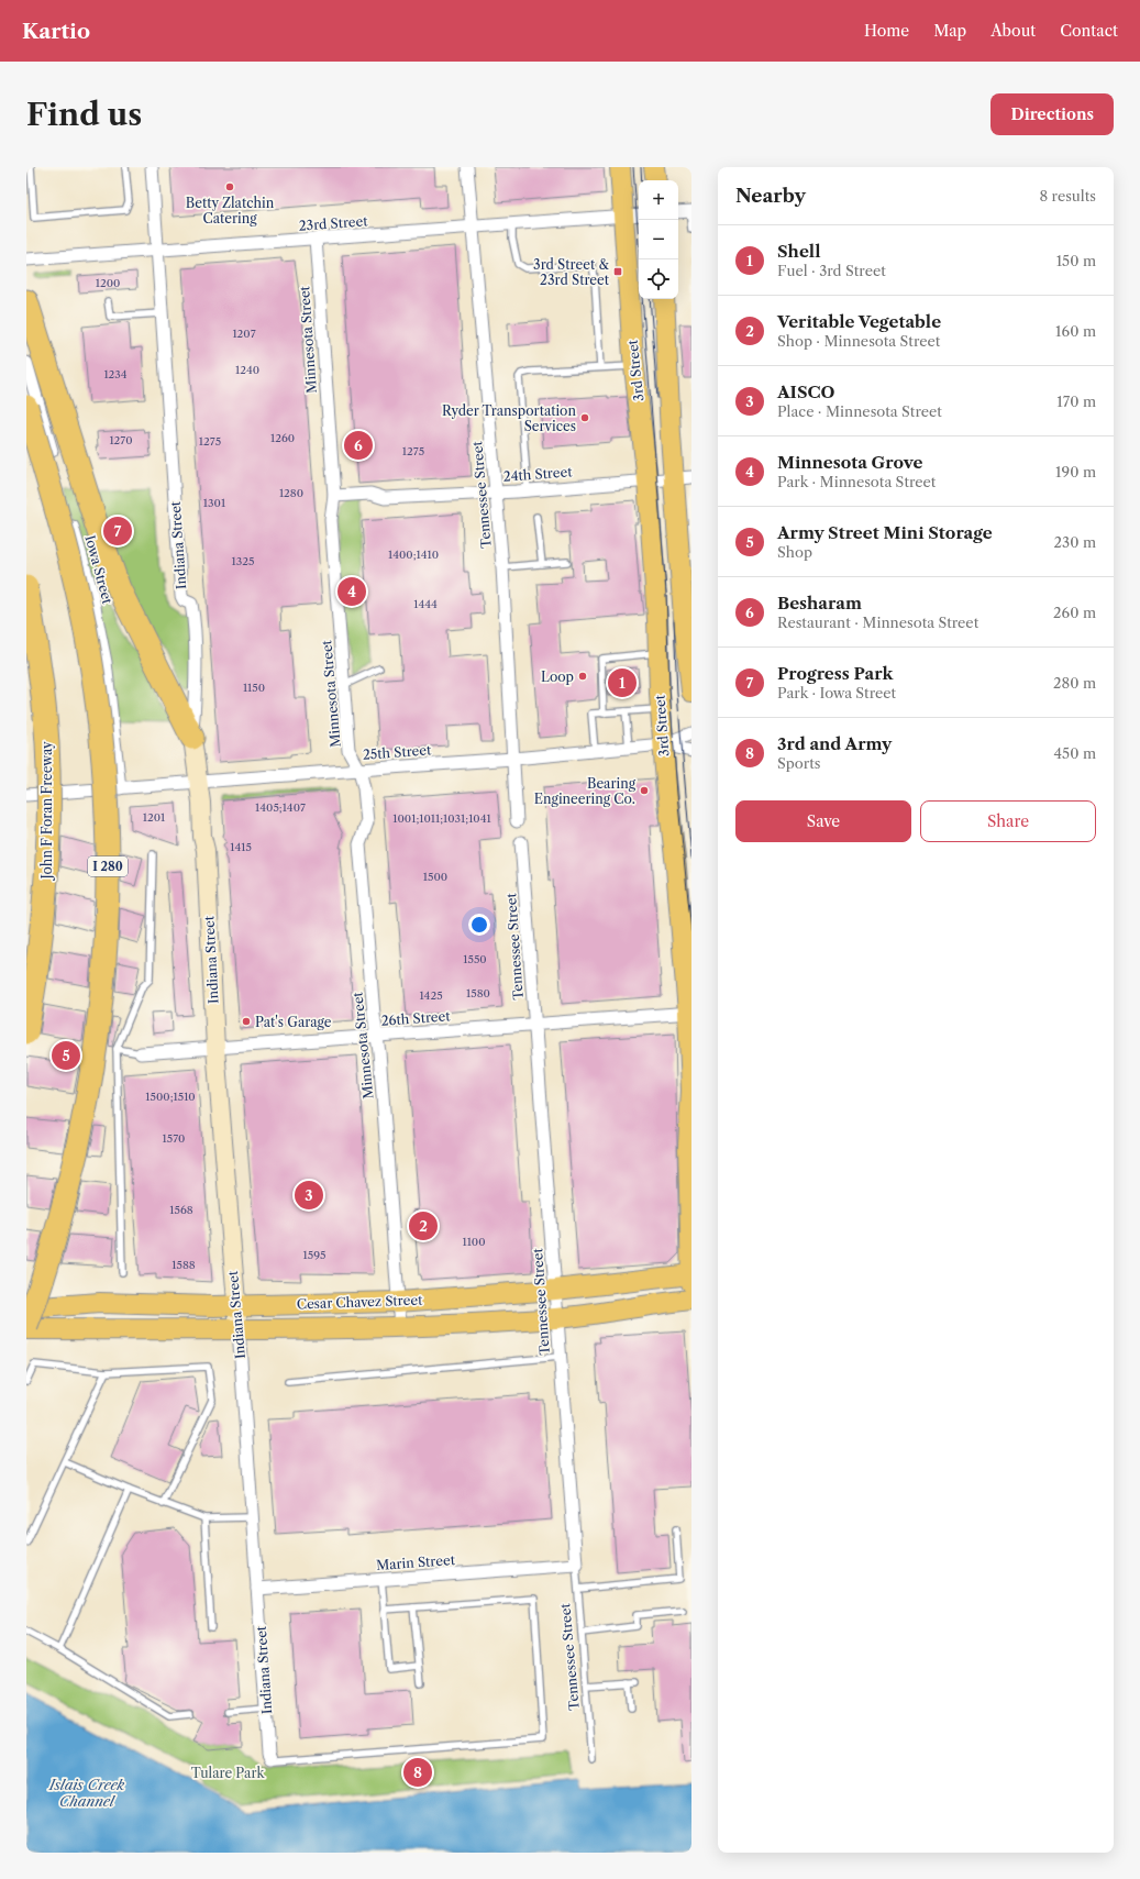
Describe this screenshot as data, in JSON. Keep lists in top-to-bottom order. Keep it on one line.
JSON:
{"streets":{"highway":["John F Foran Freeway","I 280"],"main road":["3rd Street","Indiana Street","Cesar Chavez Street"],"street":["23rd Street","Minnesota Street","24th Street","Tennessee Street","Iowa Street","25th Street","26th Street","Marin Street"]},"crossings":[["23rd Street","Minnesota Street"],["23rd Street","3rd Street"],["23rd Street","Tennessee Street"],["23rd Street","Indiana Street"],["Minnesota Street","24th Street"],["Minnesota Street","25th Street"],["Minnesota Street","26th Street"],["Minnesota Street","Cesar Chavez Street"],["3rd Street","24th Street"],["3rd Street","25th Street"],["3rd Street","26th Street"],["3rd Street","Cesar Chavez Street"],["24th Street","Tennessee Street"],["Tennessee Street","25th Street"],["Tennessee Street","26th Street"],["Tennessee Street","Cesar Chavez Street"],["Tennessee Street","Marin Street"],["Indiana Street","25th Street"],["Indiana Street","26th Street"],["Indiana Street","Cesar Chavez Street"],["Indiana Street","Marin Street"],["Iowa Street","25th Street"],["I 280","Cesar Chavez Street"]],"water":["Islais Creek Channel"],"parks":["Tulare Park"],"places":{"other":["Betty Zlatchin Catering","Ryder Transportation Services","Loop","Bearing Engineering Co.","Pat's Garage"],"transit":["3rd Street & 23rd Street"]},"house_numbers":["1200","1207","1240","1234","1260","1270","1275","1275","1280","1301","1400;1410","1325","1444","1150","1405;1407","1201","1001;1011;1031;1041","1415","1500","1550","1580","1425","1500;1510","1570","1568","1100","1595","1588"],"page":{"header":"Kartio","nav":["Home","Map","About","Contact"],"buttons":["Directions",["Save","Share"]],"title":"Find us","heading":["Nearby","8 results"],"map_buttons":["+","−"],"list":[{"mark":"1","name":"Shell","note":"Fuel · 3rd Street","value":"150 m"},{"mark":"2","name":"Veritable Vegetable","note":"Shop · Minnesota Street","value":"160 m"},{"mark":"3","name":"AISCO","note":"Place · Minnesota Street","value":"170 m"},{"mark":"4","name":"Minnesota Grove","note":"Park · Minnesota Street","value":"190 m"},{"mark":"5","name":"Army Street Mini Storage","note":"Shop","value":"230 m"},{"mark":"6","name":"Besharam","note":"Restaurant · Minnesota Street","value":"260 m"},{"mark":"7","name":"Progress Park","note":"Park · Iowa Street","value":"280 m"},{"mark":"8","name":"3rd and Army","note":"Sports","value":"450 m"}],"pins":["6","7","4","1","5","3","2","8"]}}
